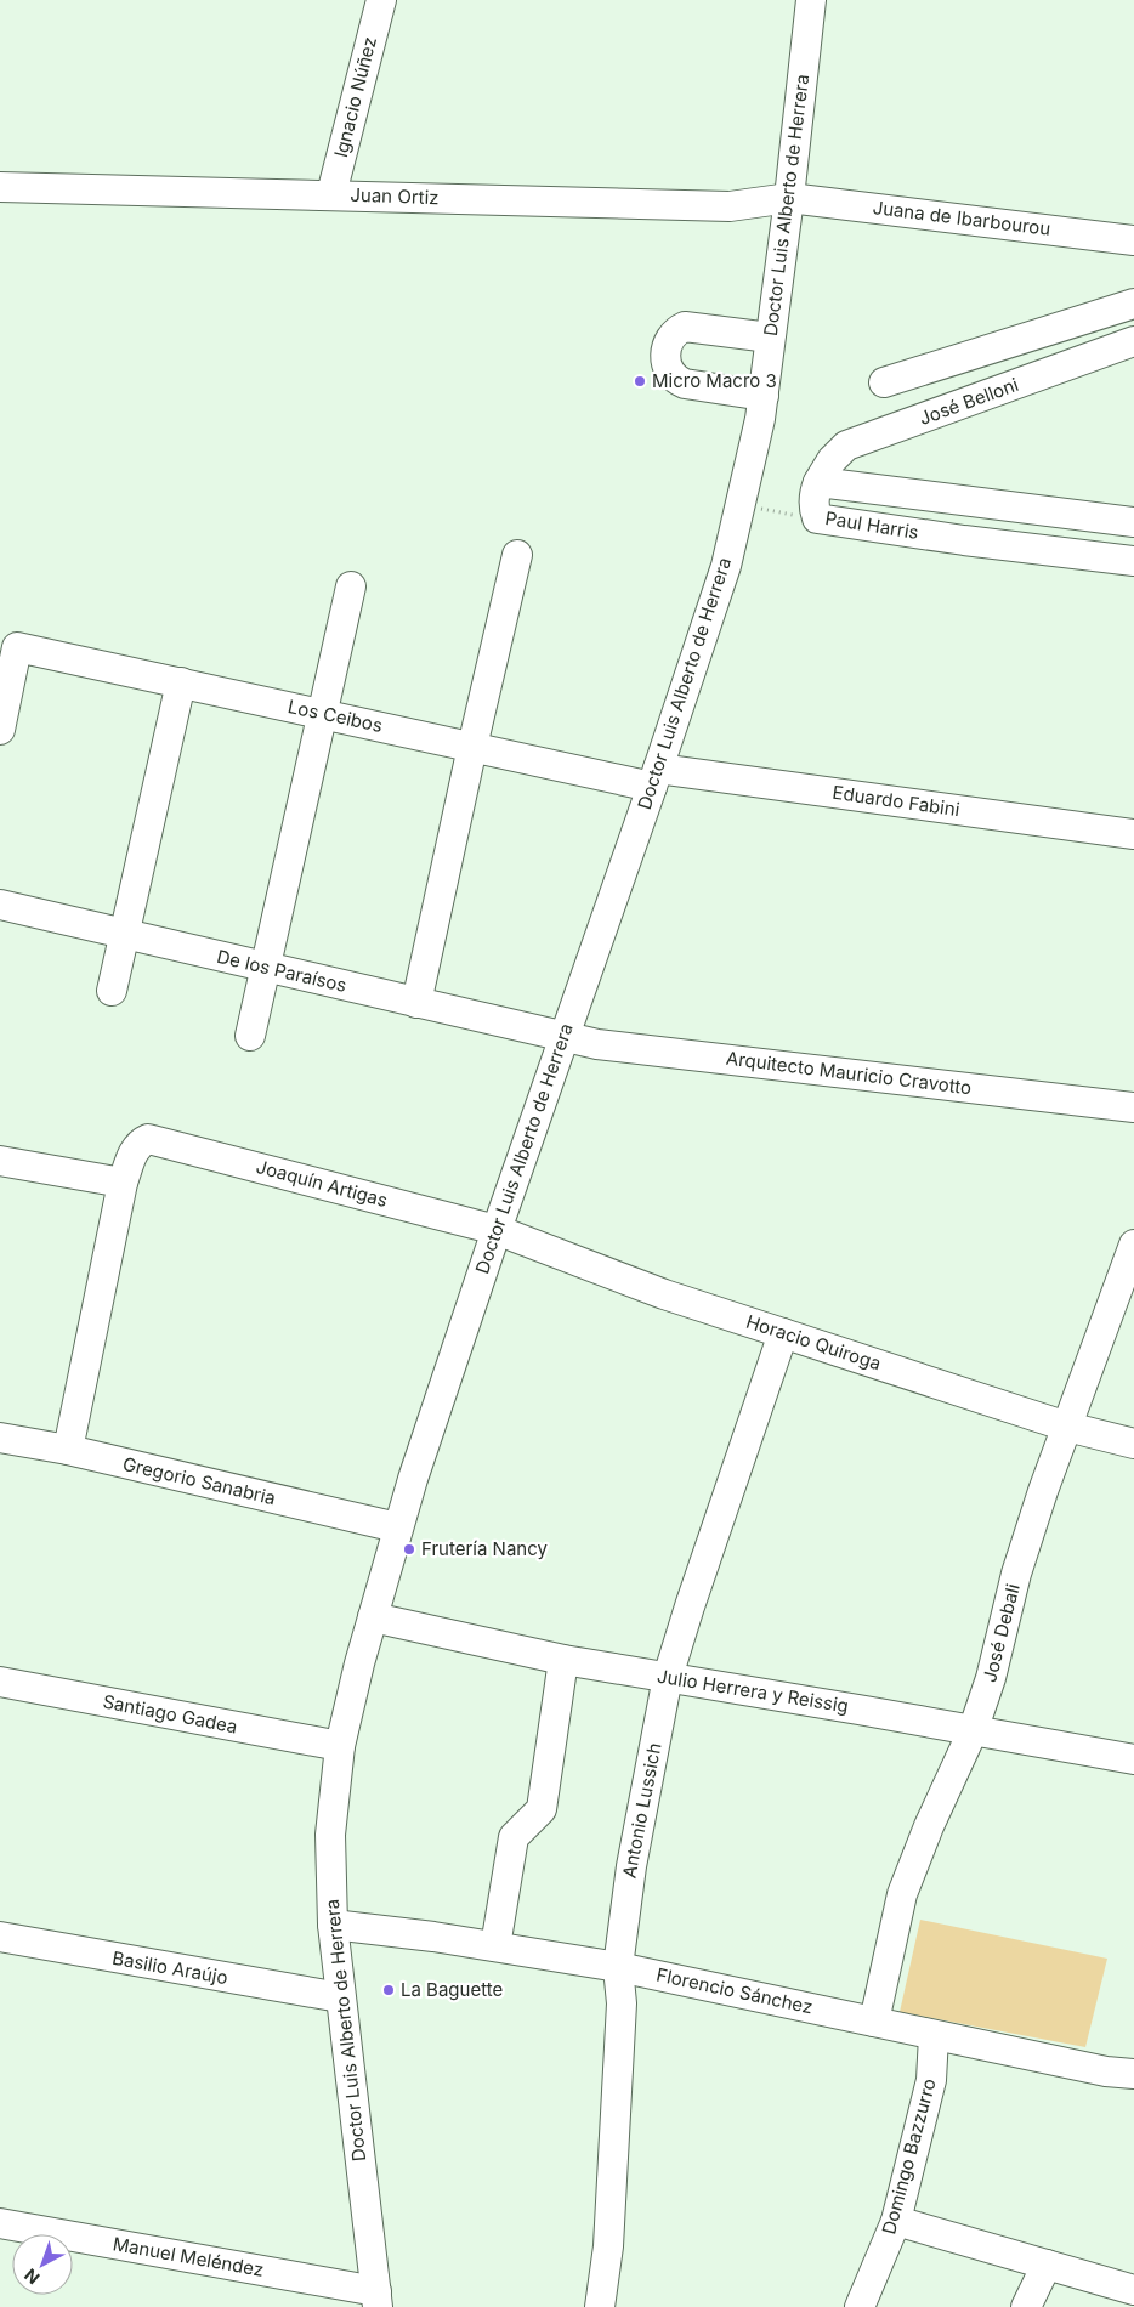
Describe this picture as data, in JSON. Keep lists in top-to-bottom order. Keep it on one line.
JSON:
{"streets":{"street":["Ignacio Núñez","Juan Ortiz","Doctor Luis Alberto de Herrera","Juana de Ibarbourou","José Belloni","Paul Harris","Los Ceibos","Eduardo Fabini","De los Paraísos","Arquitecto Mauricio Cravotto","Joaquín Artigas","Horacio Quiroga","Gregorio Sanabria","José Debali","Julio Herrera y Reissig","Santiago Gadea","Antonio Lussich","Basilio Araújo","Florencio Sánchez","Domingo Bazzurro","Manuel Meléndez"]},"crossings":[["Ignacio Núñez","Juan Ortiz"],["Juan Ortiz","Doctor Luis Alberto de Herrera"],["Juan Ortiz","Juana de Ibarbourou"],["Doctor Luis Alberto de Herrera","Juana de Ibarbourou"],["Doctor Luis Alberto de Herrera","Los Ceibos"],["Doctor Luis Alberto de Herrera","Eduardo Fabini"],["Doctor Luis Alberto de Herrera","De los Paraísos"],["Doctor Luis Alberto de Herrera","Arquitecto Mauricio Cravotto"],["Doctor Luis Alberto de Herrera","Joaquín Artigas"],["Doctor Luis Alberto de Herrera","Horacio Quiroga"],["Doctor Luis Alberto de Herrera","Gregorio Sanabria"],["Doctor Luis Alberto de Herrera","Julio Herrera y Reissig"],["Doctor Luis Alberto de Herrera","Santiago Gadea"],["Doctor Luis Alberto de Herrera","Basilio Araújo"],["Doctor Luis Alberto de Herrera","Florencio Sánchez"],["Doctor Luis Alberto de Herrera","Manuel Meléndez"],["José Belloni","Paul Harris"],["Los Ceibos","Eduardo Fabini"],["De los Paraísos","Arquitecto Mauricio Cravotto"],["Joaquín Artigas","Horacio Quiroga"],["Horacio Quiroga","José Debali"],["Horacio Quiroga","Antonio Lussich"],["José Debali","Julio Herrera y Reissig"],["José Debali","Florencio Sánchez"],["Julio Herrera y Reissig","Antonio Lussich"],["Antonio Lussich","Florencio Sánchez"],["Florencio Sánchez","Domingo Bazzurro"]],"places":["Micro Macro 3","Frutería Nancy","La Baguette"],"north":"bottom left"}
